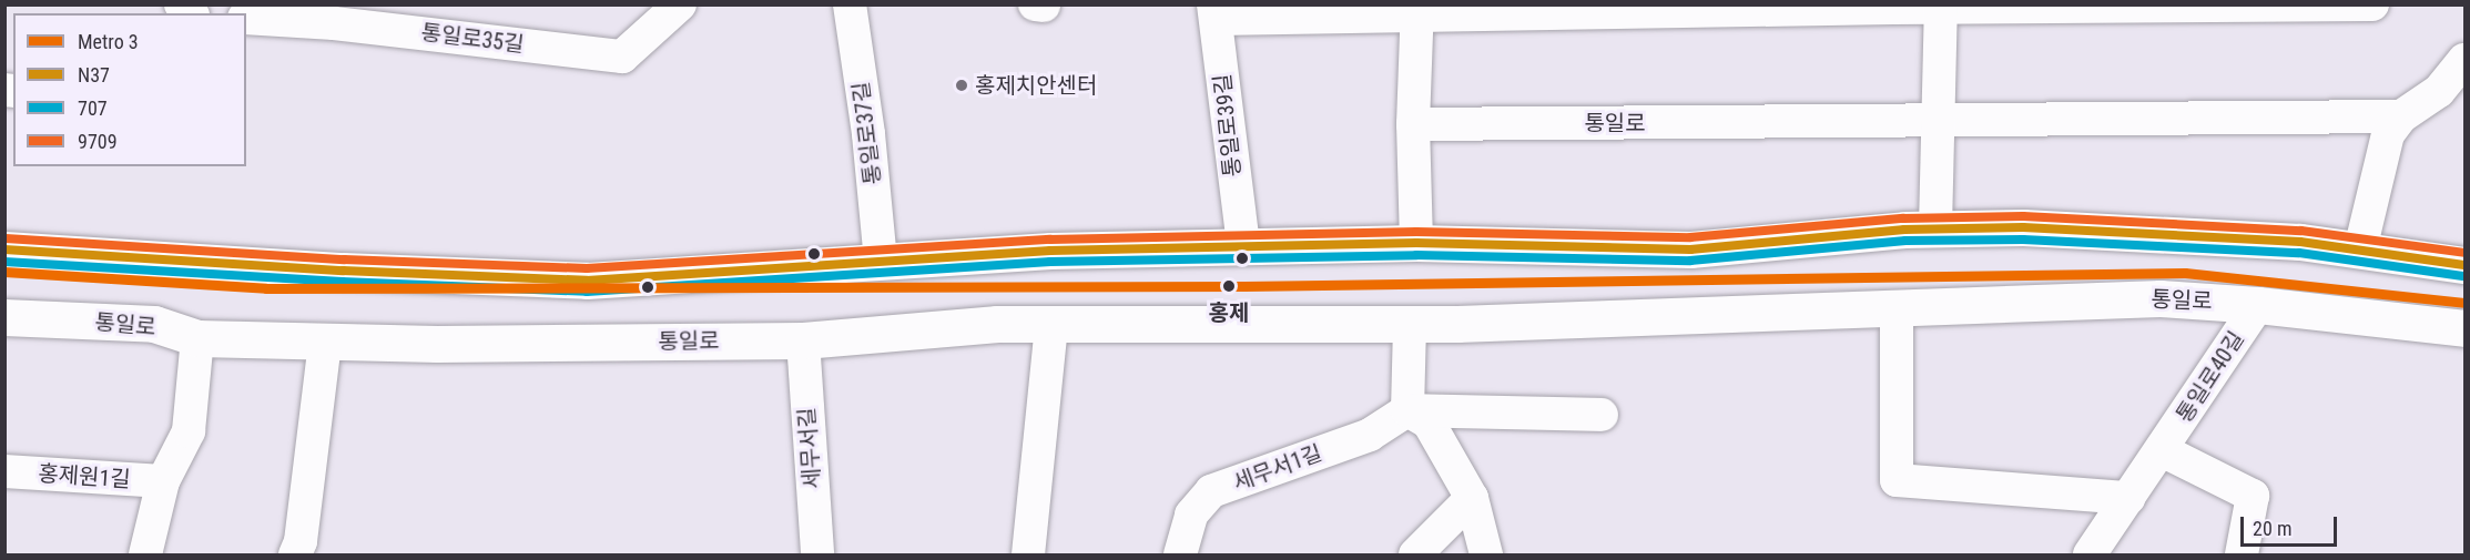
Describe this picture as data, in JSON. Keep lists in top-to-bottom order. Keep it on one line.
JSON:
{"streets":{"main road":["통일로"],"street":["통일로35길","통일로39길","통일로37길","통일로40길","세무서길","세무서1길","홍제원1길"]},"crossings":[["통일로","통일로40길"],["통일로","세무서길"]],"places":["홍제치안센터","홍제"],"lines":["transit line 9709","transit line N37","transit line 707","metro line 3"],"legend":["Metro 3","N37","707","9709"],"scale_bar":"20 m"}
